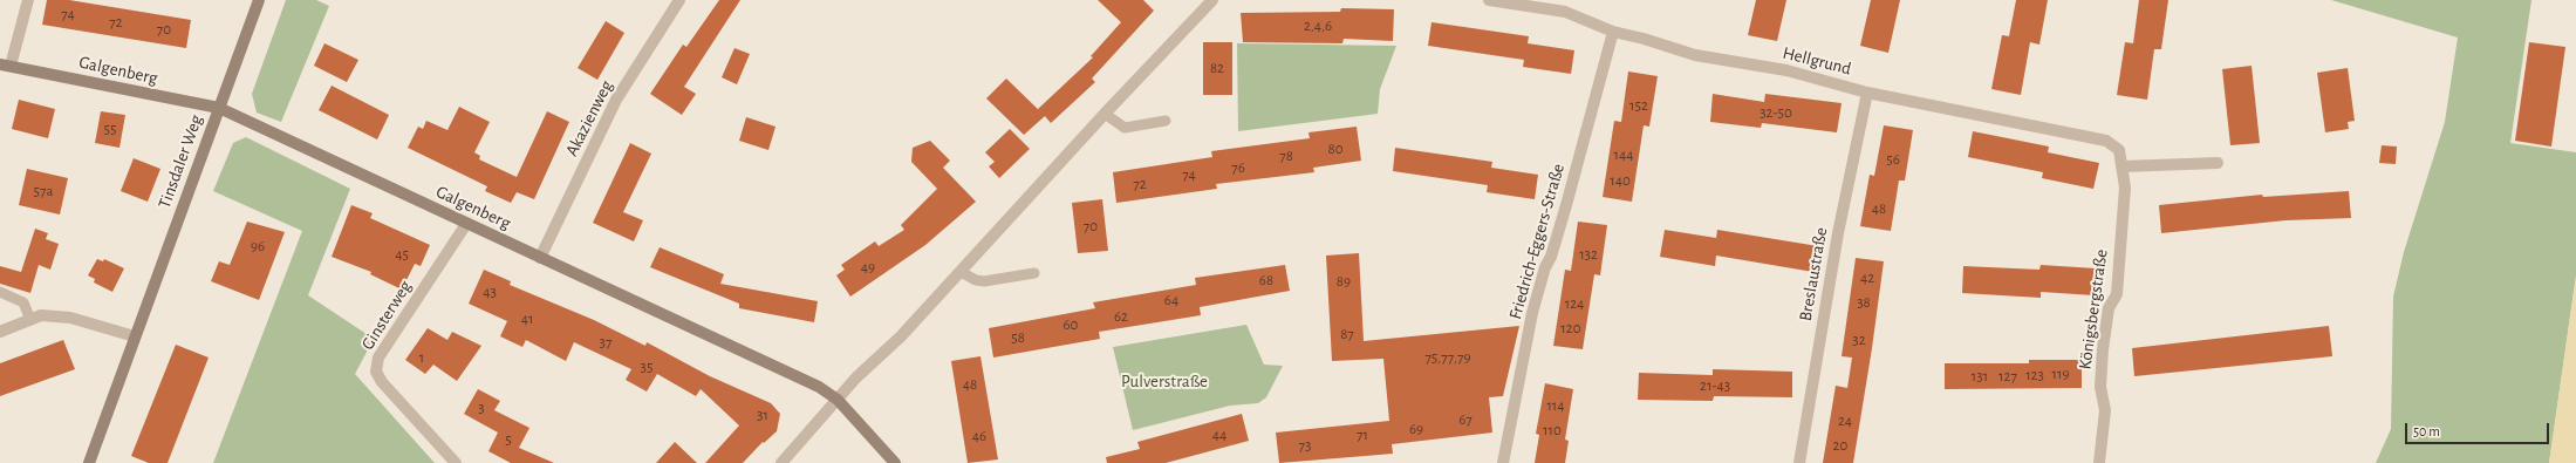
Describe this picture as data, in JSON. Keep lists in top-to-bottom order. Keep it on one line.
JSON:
{"streets":{"street":["Hellgrund","Galgenberg","Akazienweg","Tinsdaler Weg","Friedrich-Eggers-Straße","Breslaustraße","Königsbergstraße","Ginsterweg"]},"crossings":[["Hellgrund","Friedrich-Eggers-Straße"],["Hellgrund","Breslaustraße"],["Hellgrund","Königsbergstraße"],["Galgenberg","Akazienweg"],["Galgenberg","Tinsdaler Weg"],["Galgenberg","Ginsterweg"]],"parks":["Pulverstraße"],"house_numbers":["74","72","2,4,6","70","82","152","32-50","55","80","144","78","56","76","74","140","72","57a","48","70","96","45","132","49","42","68","89","43","64","38","124","62","41","60","120","87","58","32","37","1","75,77,79","35","119","123","131","127","48","21-43","114","3","31","67","24","69","110","44","71","46","5","73","20"],"scale_bar":"50 m"}
